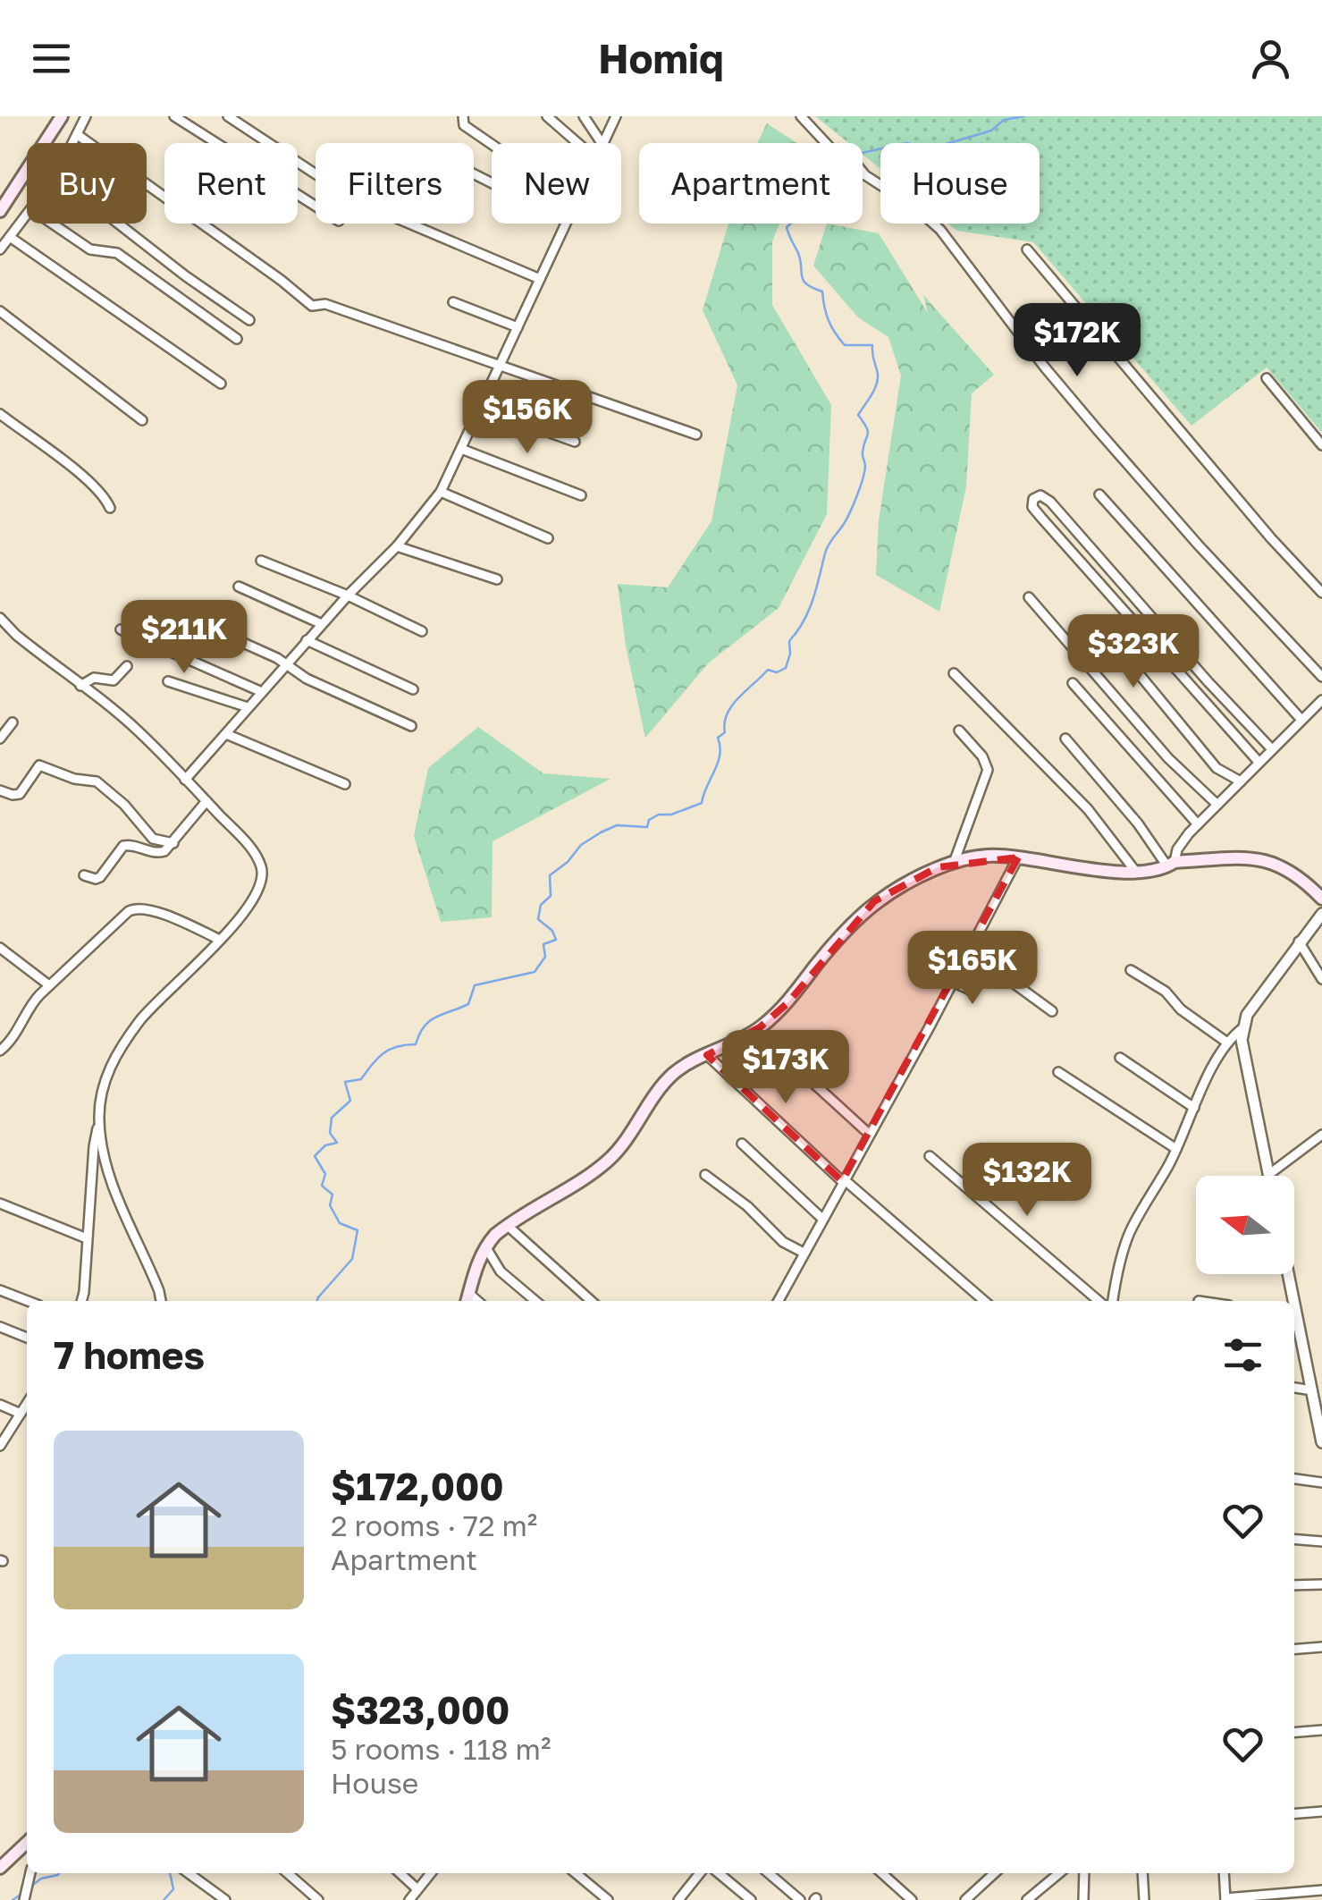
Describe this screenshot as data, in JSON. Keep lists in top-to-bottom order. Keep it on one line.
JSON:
{"north":"left","page":{"header":"Homiq","chip":["Buy","Rent","Filters","New","Apartment","House"],"price":["$172K","$156K","$211K","$323K","$165K","$173K","$132K"],"heading":"7 homes","list":[{"name":"$172,000","note":"2 rooms · 72 m² · Apartment"},{"name":"$323,000","note":"5 rooms · 118 m² · House"}]}}
